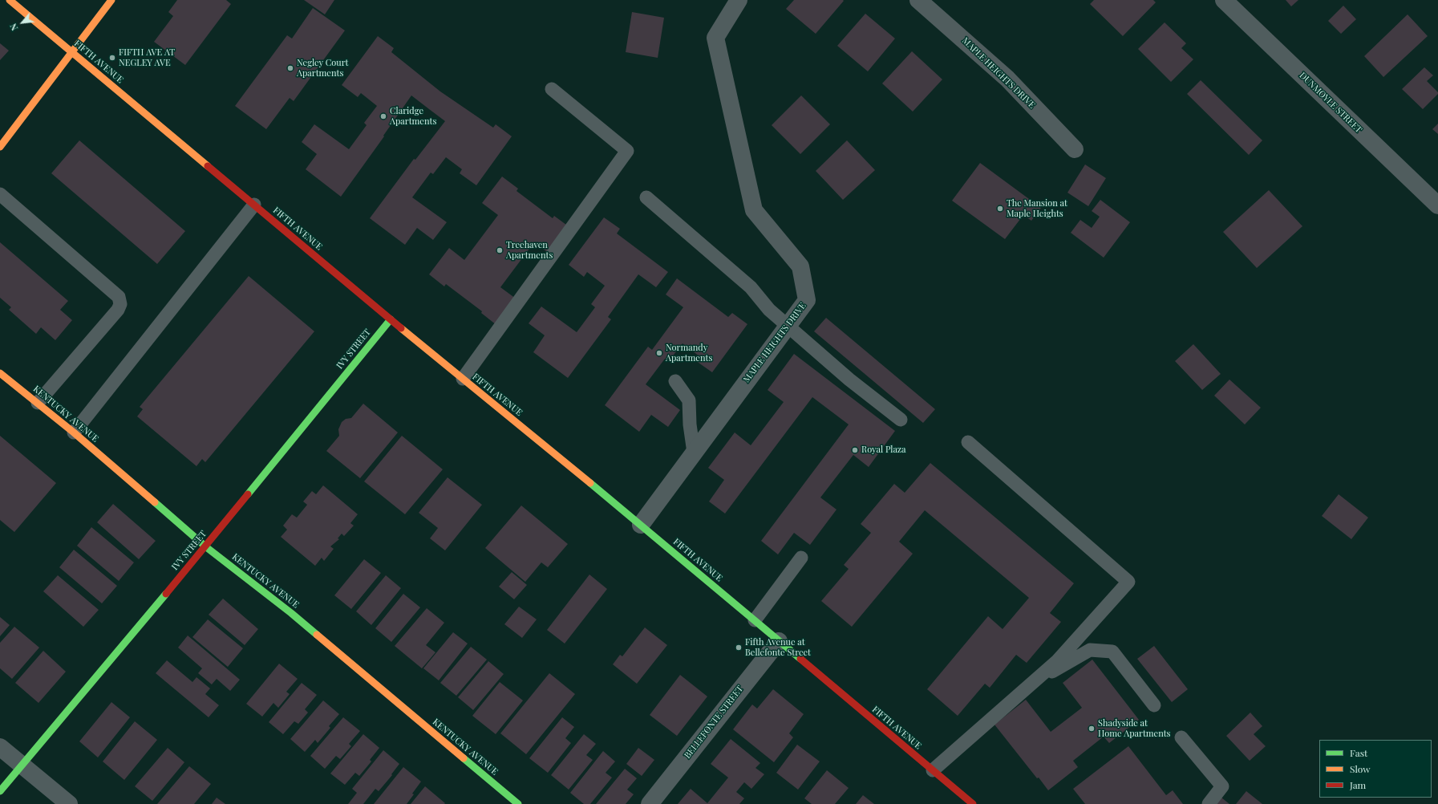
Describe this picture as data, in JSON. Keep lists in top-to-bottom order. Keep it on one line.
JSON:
{"streets":{"main road":["FIFTH AVENUE","IVY STREET","KENTUCKY AVENUE"],"street":["MAPLE HEIGHTS DRIVE","DUNMOYLE STREET","BELLEFONTE STREET"]},"crossings":[["FIFTH AVENUE","MAPLE HEIGHTS DRIVE"],["FIFTH AVENUE","IVY STREET"],["FIFTH AVENUE","BELLEFONTE STREET"],["IVY STREET","KENTUCKY AVENUE"]],"places":["FIFTH AVE AT NEGLEY AVE","Negley Court Apartments","Claridge Apartments","The Mansion at Maple Heights","Treehaven Apartments","Normandy Apartments","Royal Plaza","Fifth Avenue at Bellefonte Street","Shadyside at Home Apartments"],"legend":["Fast","Slow","Jam"],"north":"bottom left"}
